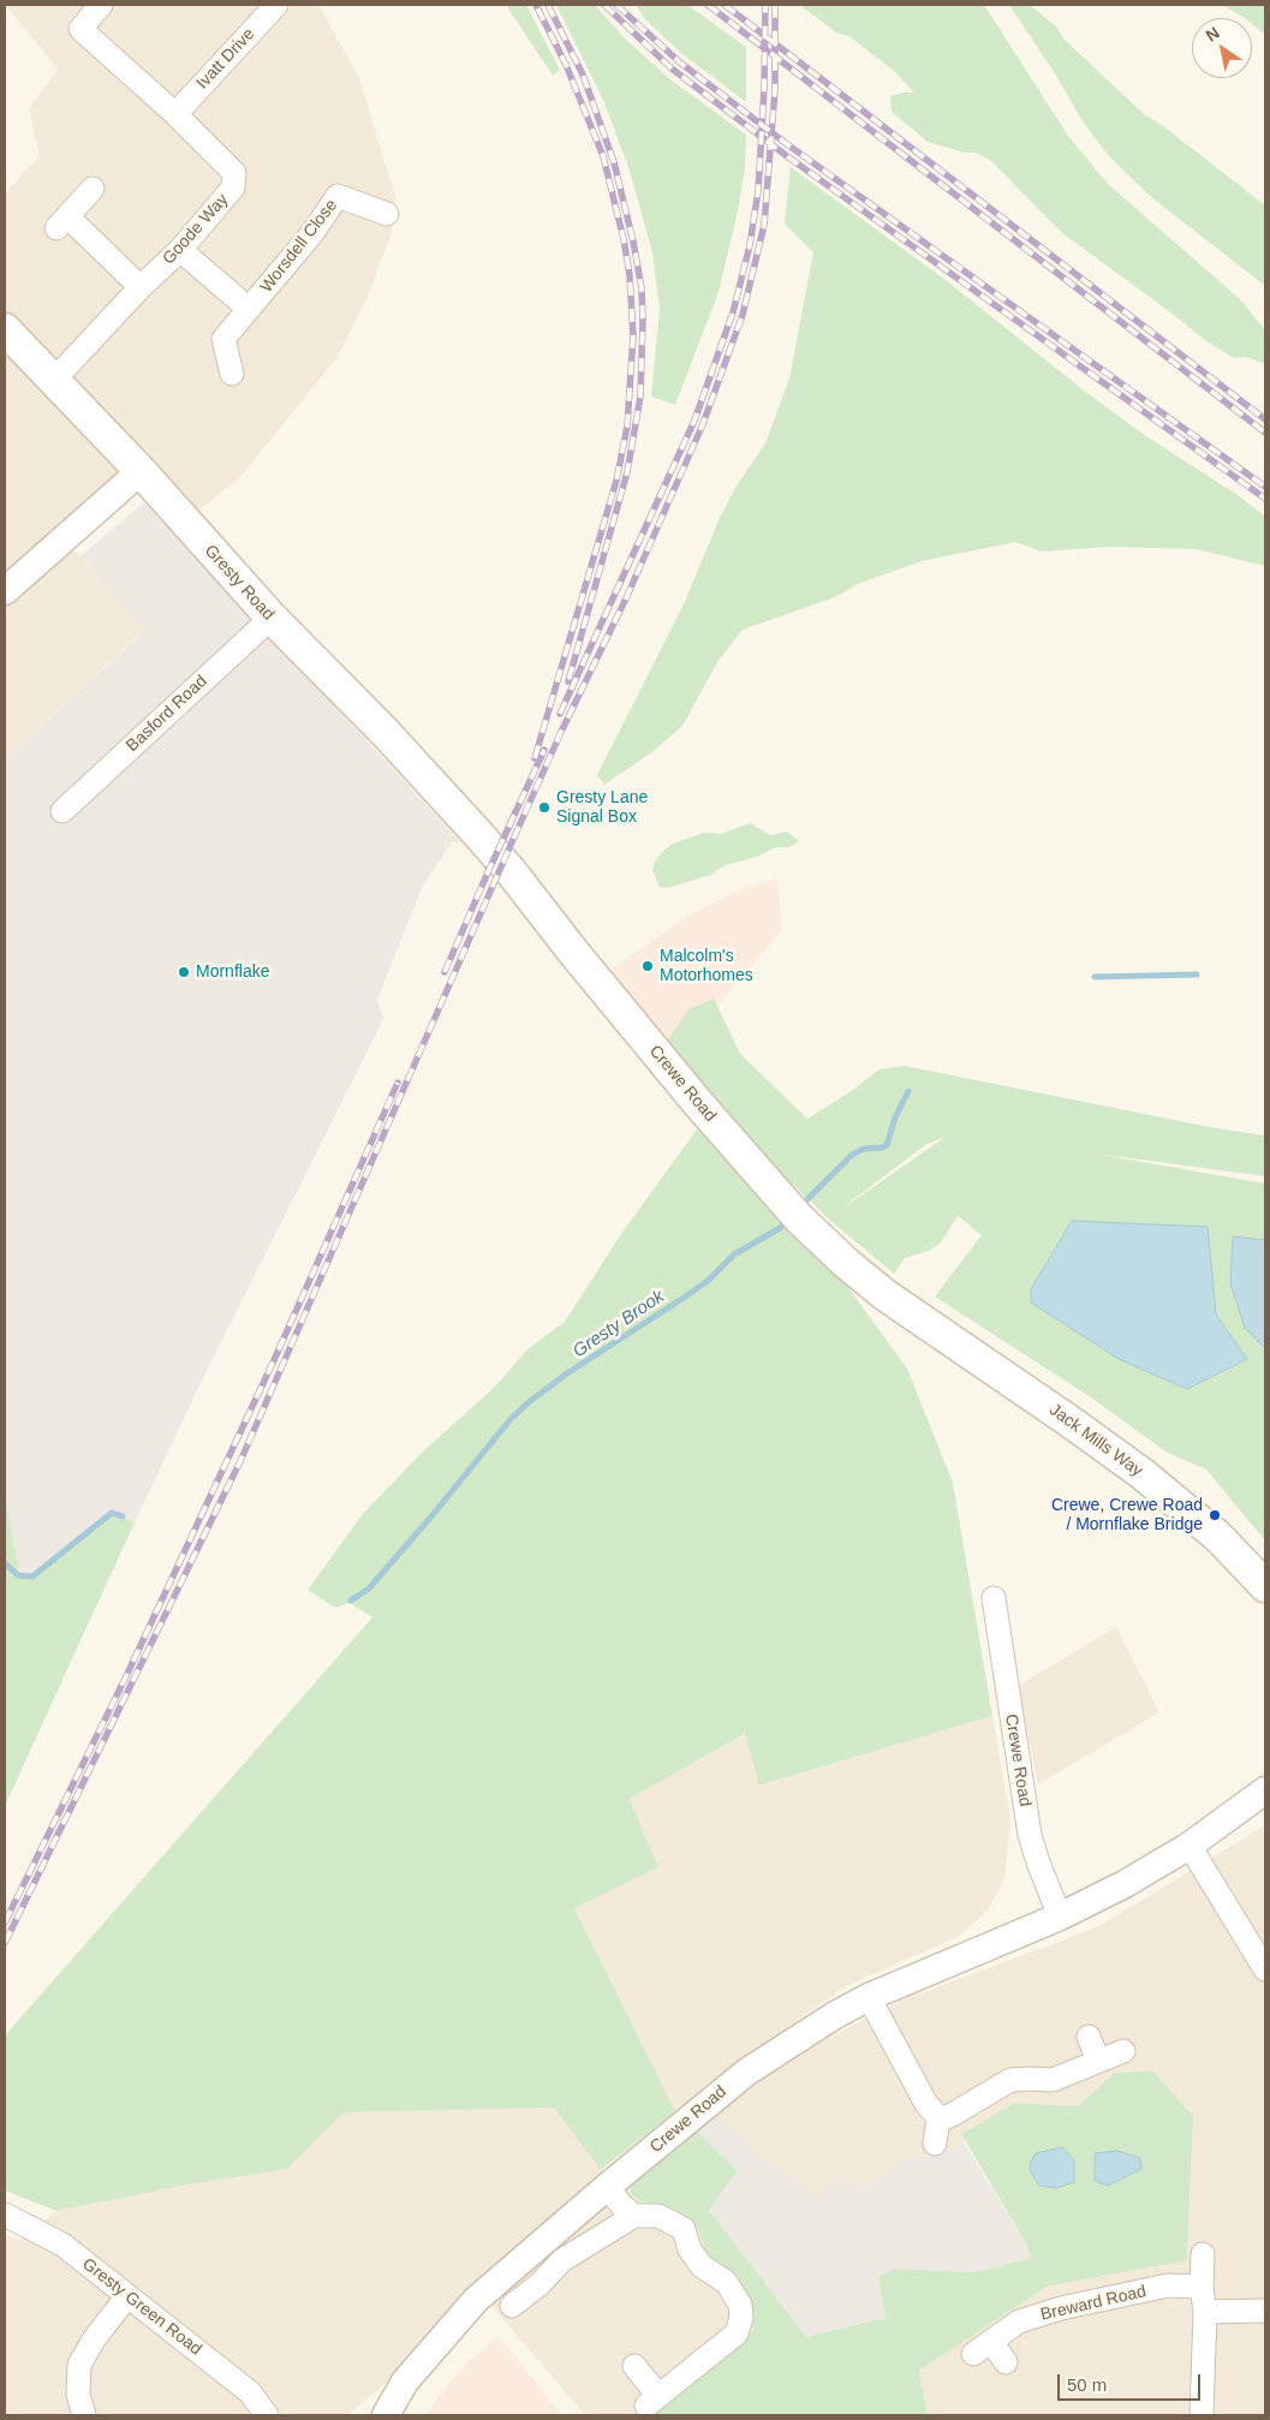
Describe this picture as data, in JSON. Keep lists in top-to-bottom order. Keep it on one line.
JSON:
{"streets":{"main road":["Gresty Road","Crewe Road","Jack Mills Way"],"street":["Ivatt Drive","Goode Way","Worsdell Close","Basford Road","Breward Road","Gresty Green Road"]},"crossings":[["Ivatt Drive","Goode Way"],["Goode Way","Worsdell Close"],["Goode Way","Gresty Road"],["Gresty Road","Basford Road"],["Gresty Road","Crewe Road"],["Crewe Road","Jack Mills Way"]],"water":["Gresty Brook"],"places":["Gresty Lane Signal Box","Malcolm's Motorhomes","Mornflake","Crewe, Crewe Road / Mornflake Bridge"],"scale_bar":"50 m","north":"top left"}
